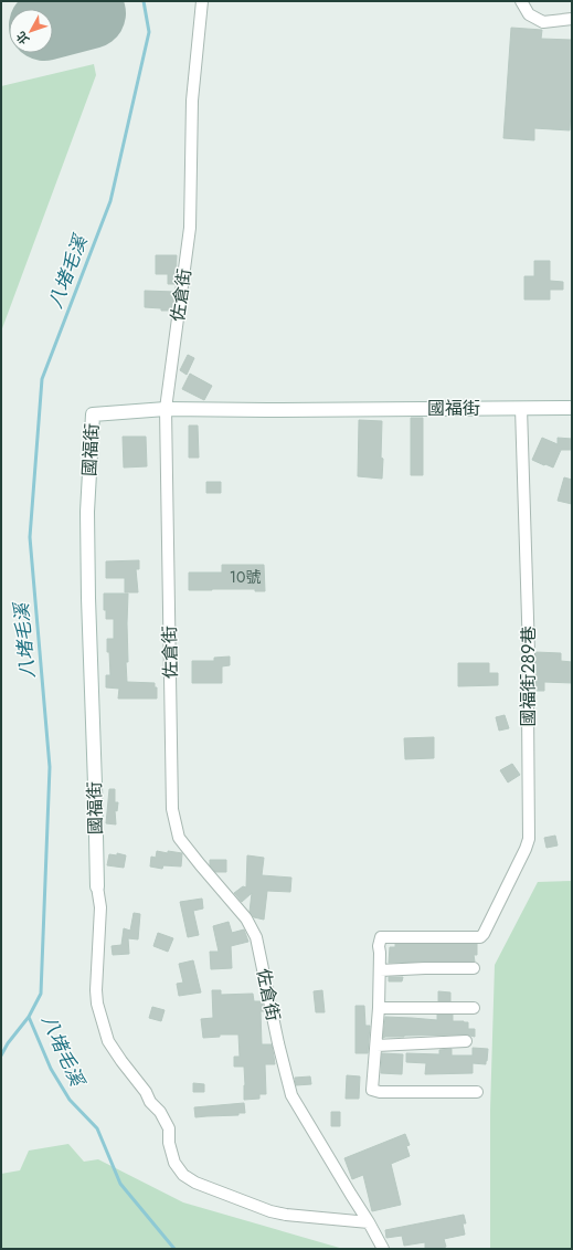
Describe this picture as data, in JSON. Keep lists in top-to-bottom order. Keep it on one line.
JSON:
{"streets":{"street":["佐倉街","國福街","國福街289巷"]},"crossings":[["佐倉街","國福街"],["國福街","國福街289巷"]],"water":["八堵毛溪"],"house_numbers":["10號"],"north":"bottom left"}
